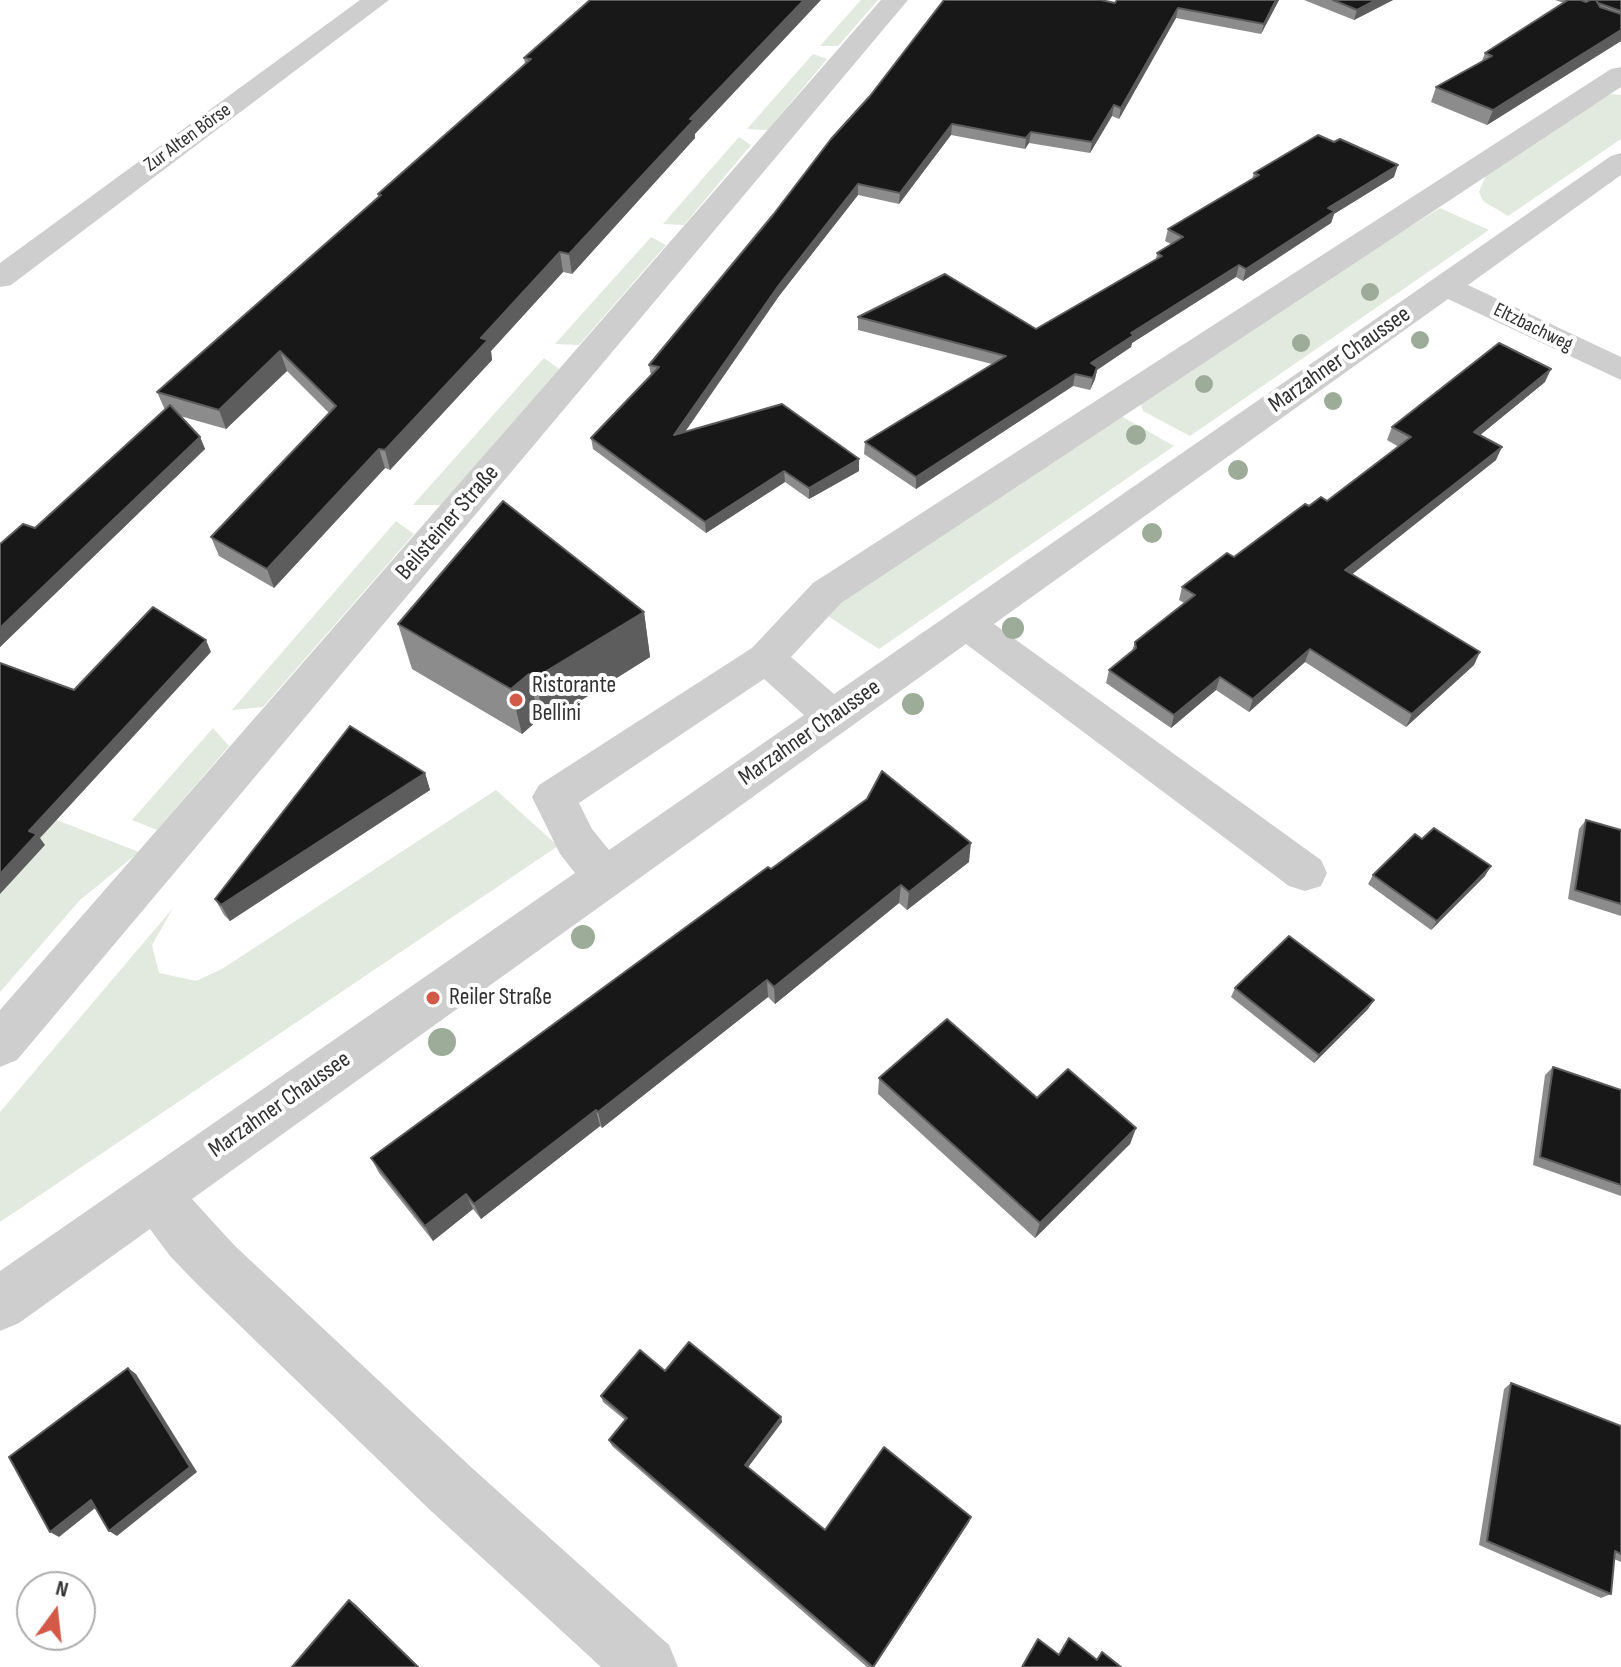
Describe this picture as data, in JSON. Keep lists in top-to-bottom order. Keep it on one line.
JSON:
{"streets":{"street":["Zur Alten Börse","Eltzbachweg","Marzahner Chaussee","Beilsteiner Straße"]},"crossings":[["Eltzbachweg","Marzahner Chaussee"]],"places":["Ristorante Bellini","Reiler Straße"],"north":"top"}
